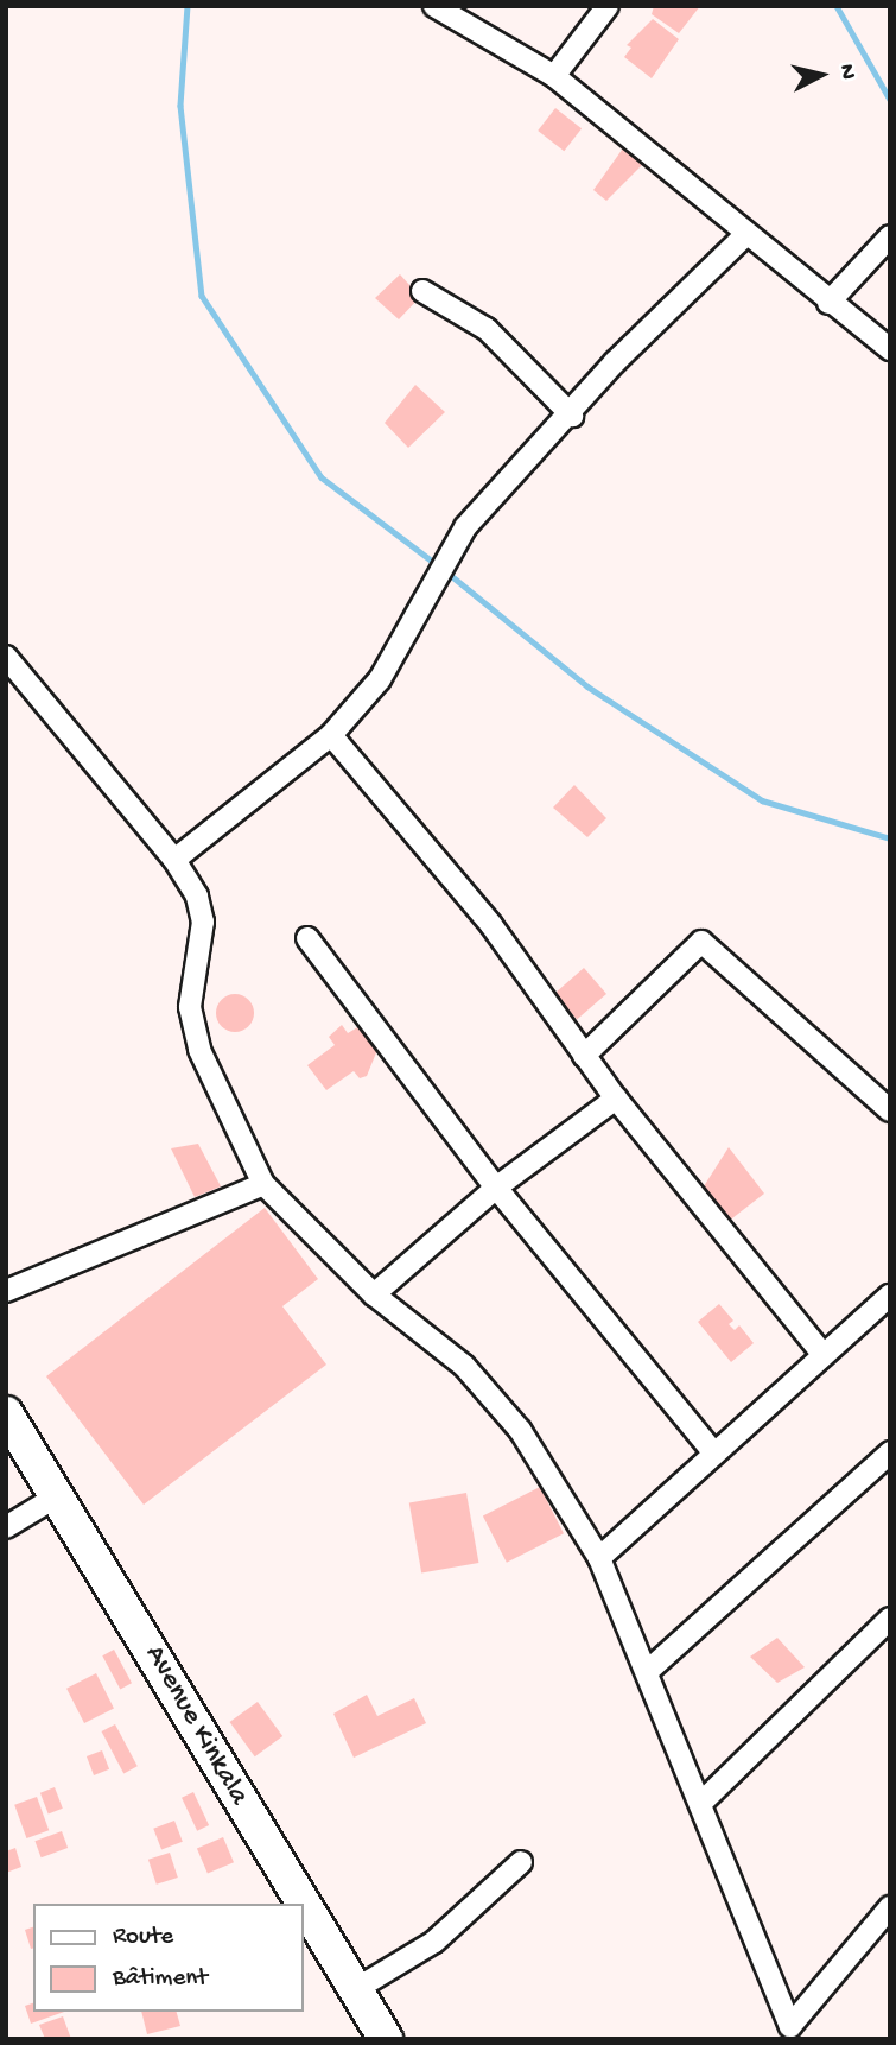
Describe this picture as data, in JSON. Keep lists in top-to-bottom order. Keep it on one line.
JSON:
{"streets":{"main road":["Avenue Kinkala"]},"legend":["Route","Bâtiment"],"north":"right"}
